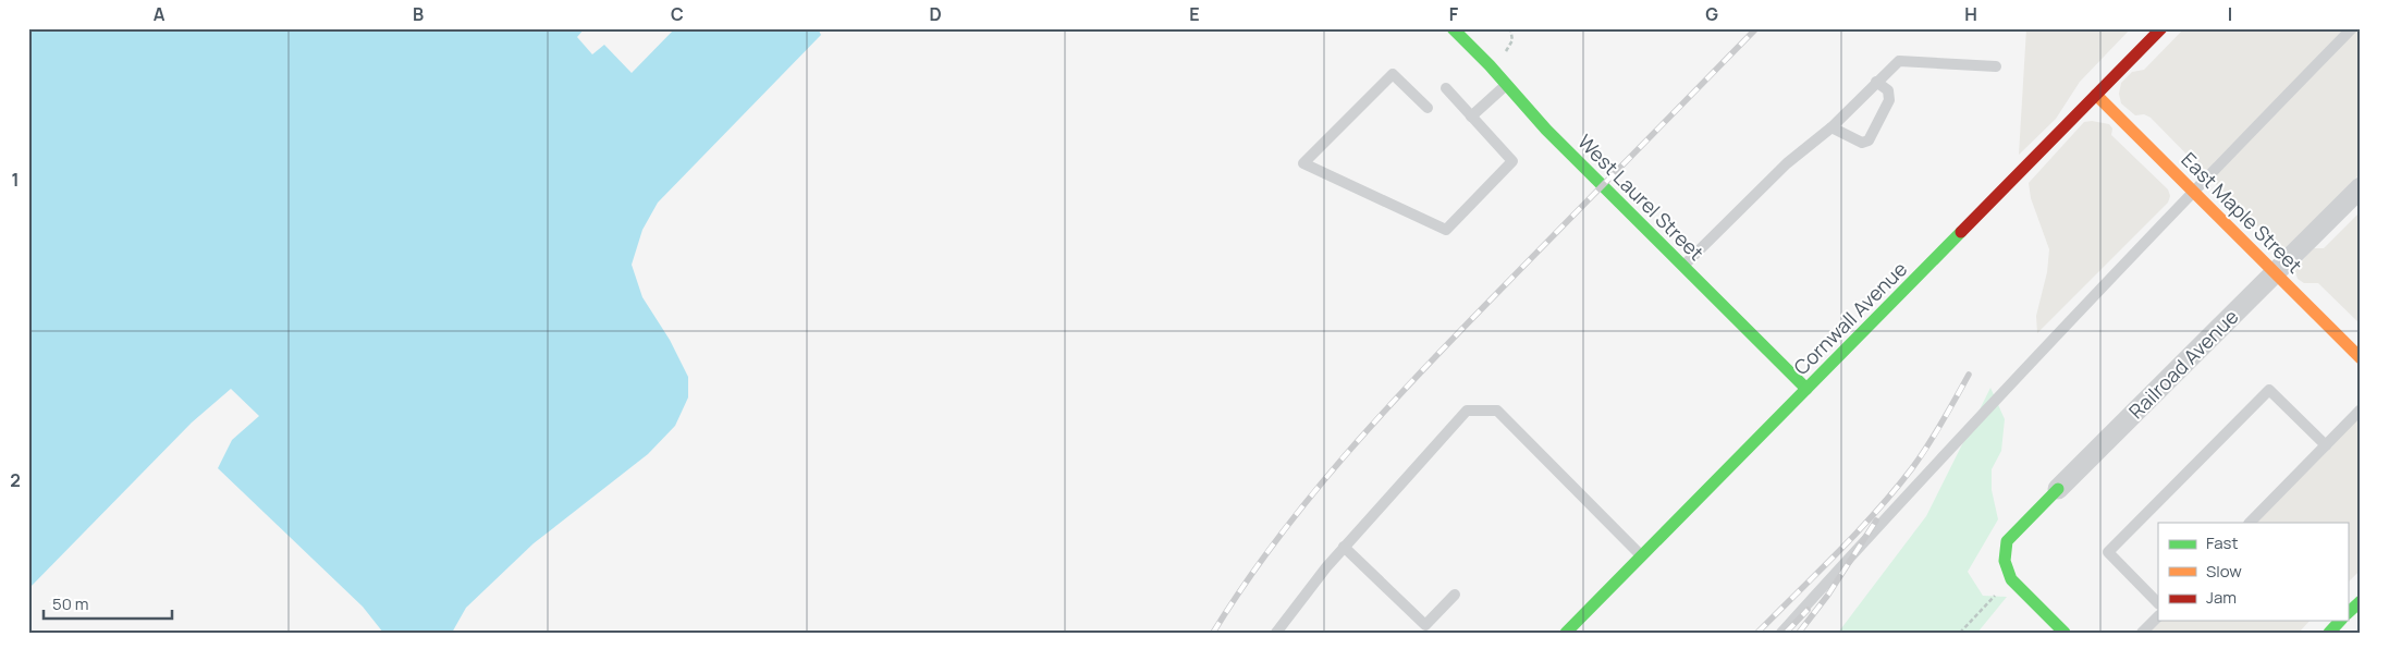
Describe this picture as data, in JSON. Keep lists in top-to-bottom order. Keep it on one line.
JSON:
{"streets":{"street":["West Laurel Street","East Maple Street","Cornwall Avenue","Railroad Avenue"]},"crossings":[["West Laurel Street","Cornwall Avenue"],["East Maple Street","Cornwall Avenue"],["East Maple Street","Railroad Avenue"]],"legend":["Fast","Slow","Jam"],"scale_bar":"50 m","grid":{"columns":["A","B","C","D","E","F","G","H","I"],"rows":["1","2"]}}
